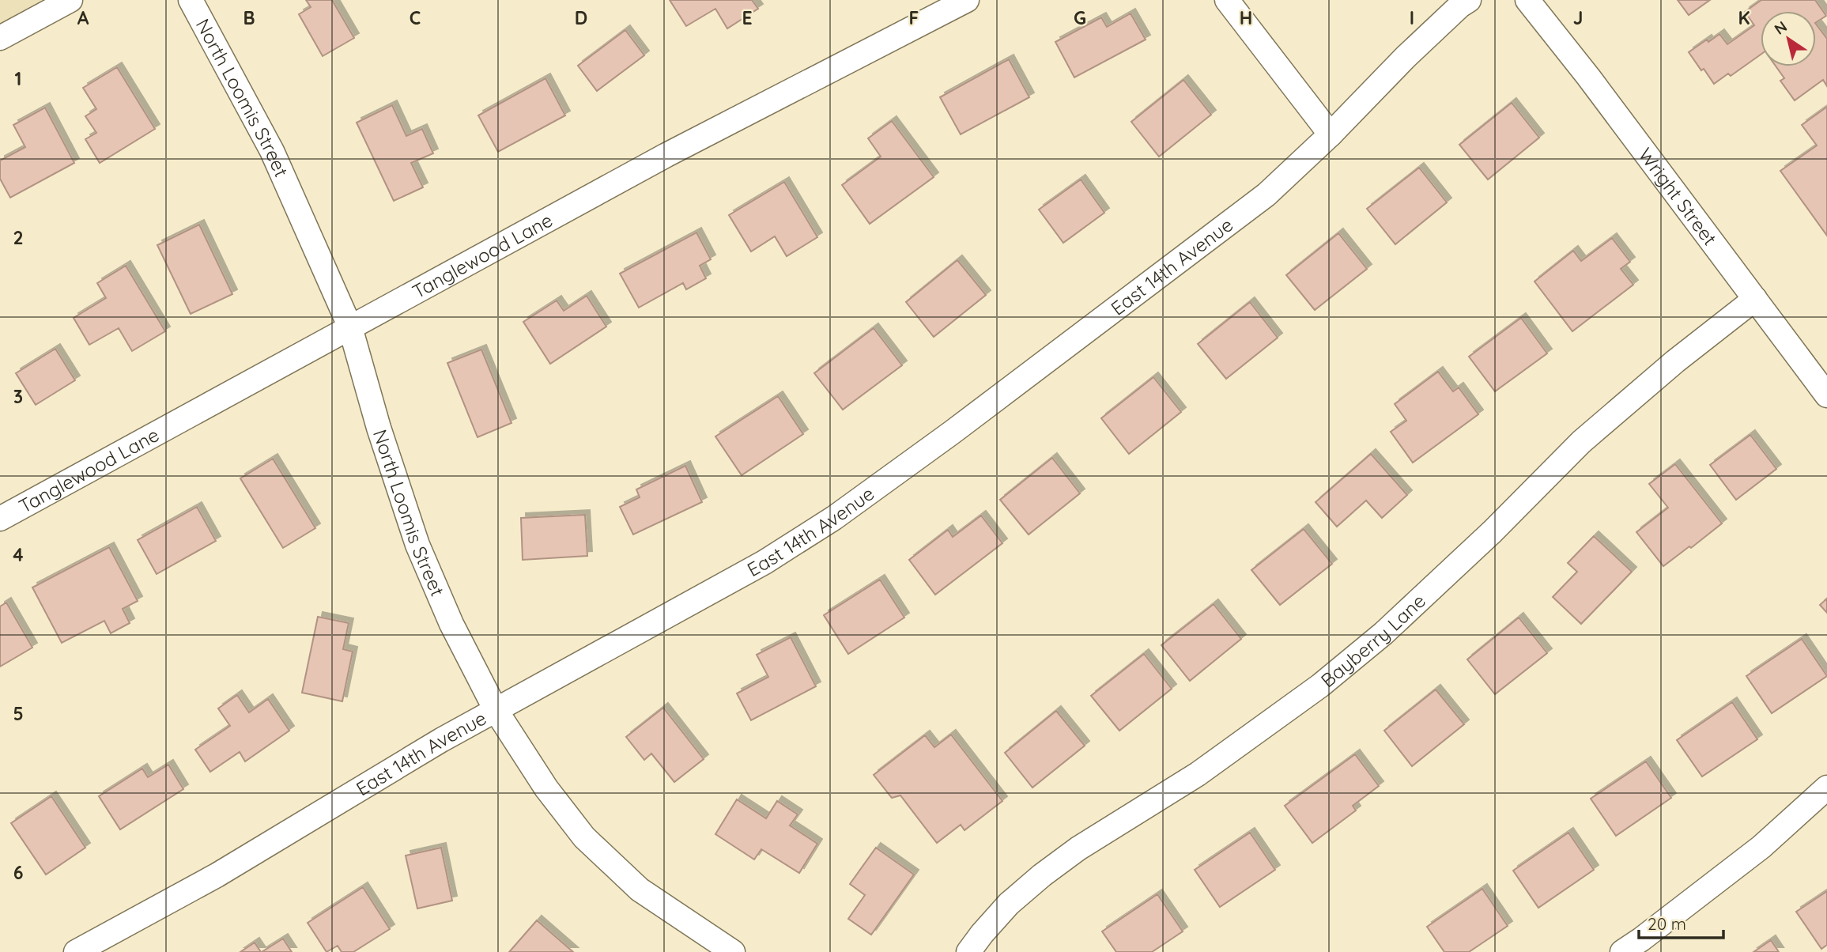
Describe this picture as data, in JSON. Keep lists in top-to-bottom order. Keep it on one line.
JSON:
{"streets":{"street":["North Loomis Street","Wright Street","Tanglewood Lane","East 14th Avenue","Bayberry Lane"]},"crossings":[["North Loomis Street","Tanglewood Lane"],["North Loomis Street","East 14th Avenue"],["Wright Street","Bayberry Lane"]],"scale_bar":"20 m","north":"top left","grid":{"columns":["A","B","C","D","E","F","G","H","I","J","K"],"rows":["1","2","3","4","5","6"]}}
